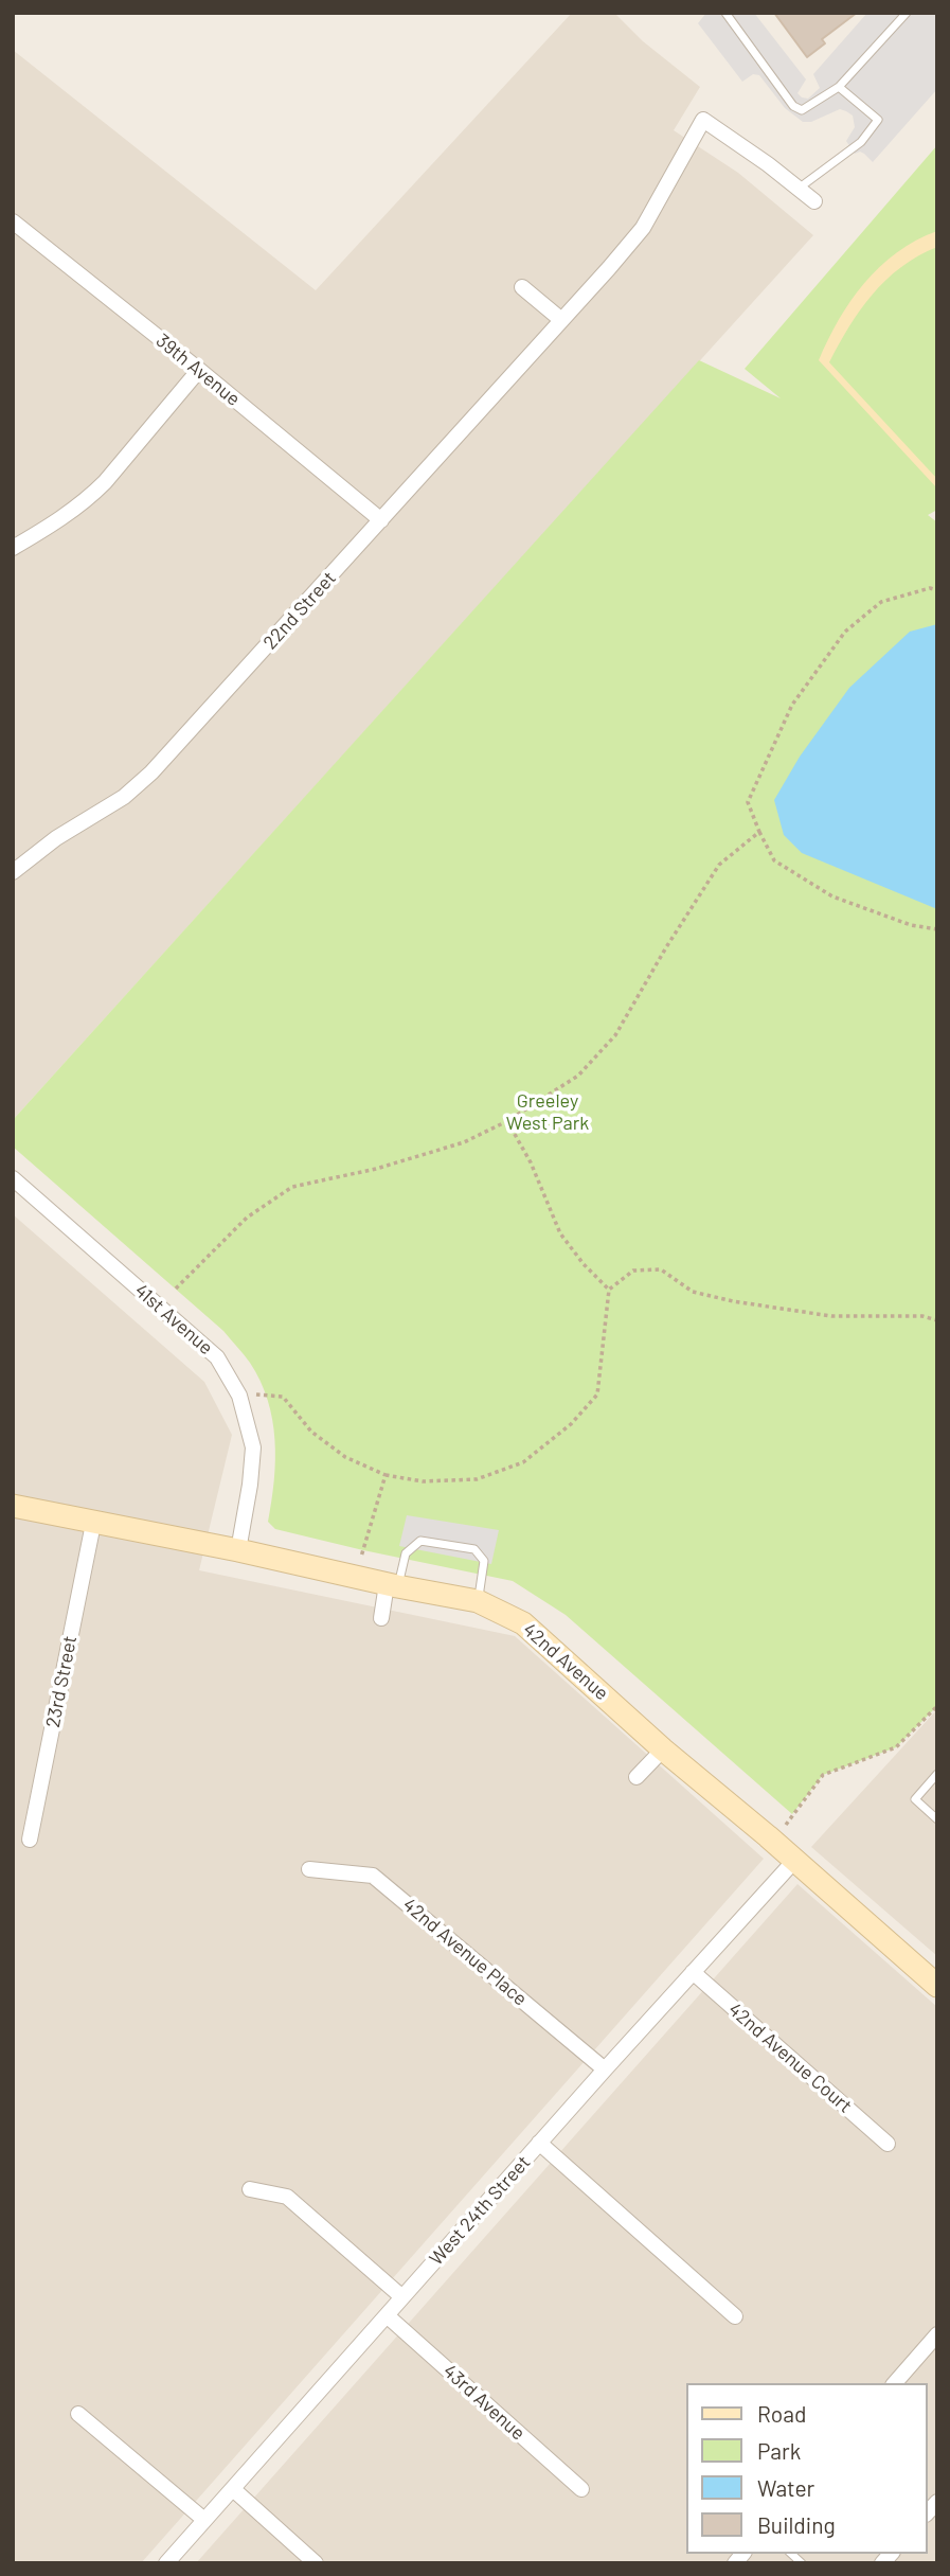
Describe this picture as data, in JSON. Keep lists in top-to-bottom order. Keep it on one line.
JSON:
{"streets":{"street":["39th Avenue","22nd Street","41st Avenue","42nd Avenue","23rd Street","42nd Avenue Place","42nd Avenue Court","West 24th Street","43rd Avenue"]},"crossings":[["39th Avenue","22nd Street"],["41st Avenue","42nd Avenue"],["42nd Avenue","23rd Street"],["42nd Avenue","West 24th Street"],["42nd Avenue Place","West 24th Street"],["42nd Avenue Court","West 24th Street"],["West 24th Street","43rd Avenue"]],"parks":["Greeley West Park"],"legend":["Road","Park","Water","Building"]}
